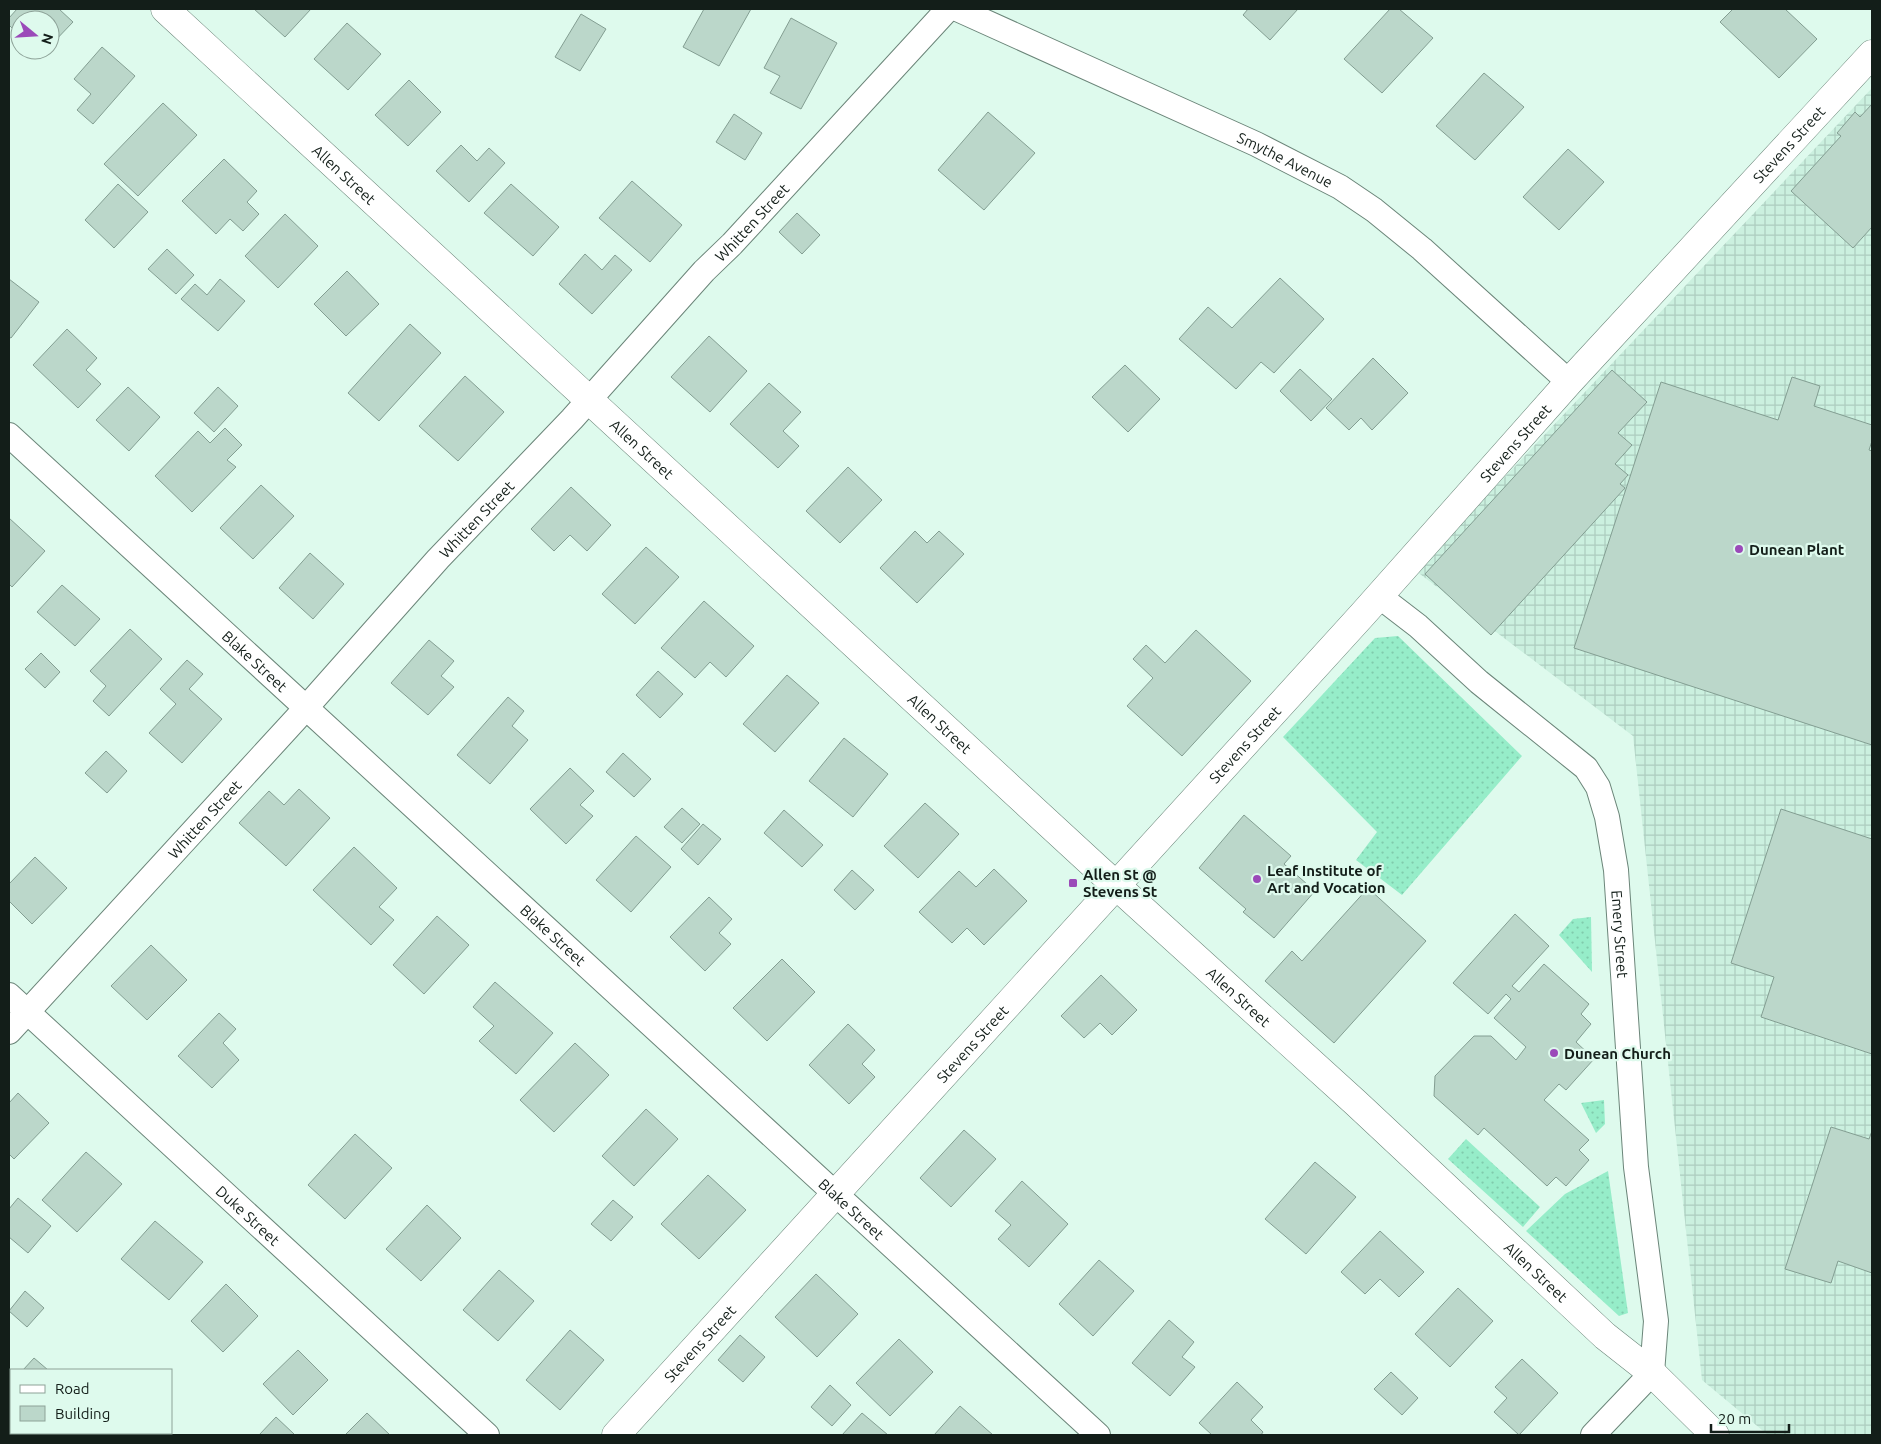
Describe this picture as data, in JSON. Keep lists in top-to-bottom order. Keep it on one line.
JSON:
{"streets":{"street":["Stevens Street","Smythe Avenue","Allen Street","Whitten Street","Blake Street","Emery Street","Duke Street"]},"crossings":[["Stevens Street","Smythe Avenue"],["Stevens Street","Allen Street"],["Stevens Street","Blake Street"],["Stevens Street","Emery Street"],["Allen Street","Whitten Street"],["Allen Street","Emery Street"],["Whitten Street","Blake Street"],["Whitten Street","Duke Street"]],"places":{"other":["Dunean Plant","Leaf Institute of Art and Vocation","Dunean Church"],"transit":["Allen St @ Stevens St"]},"legend":["Road","Building"],"scale_bar":"20 m","north":"right"}
